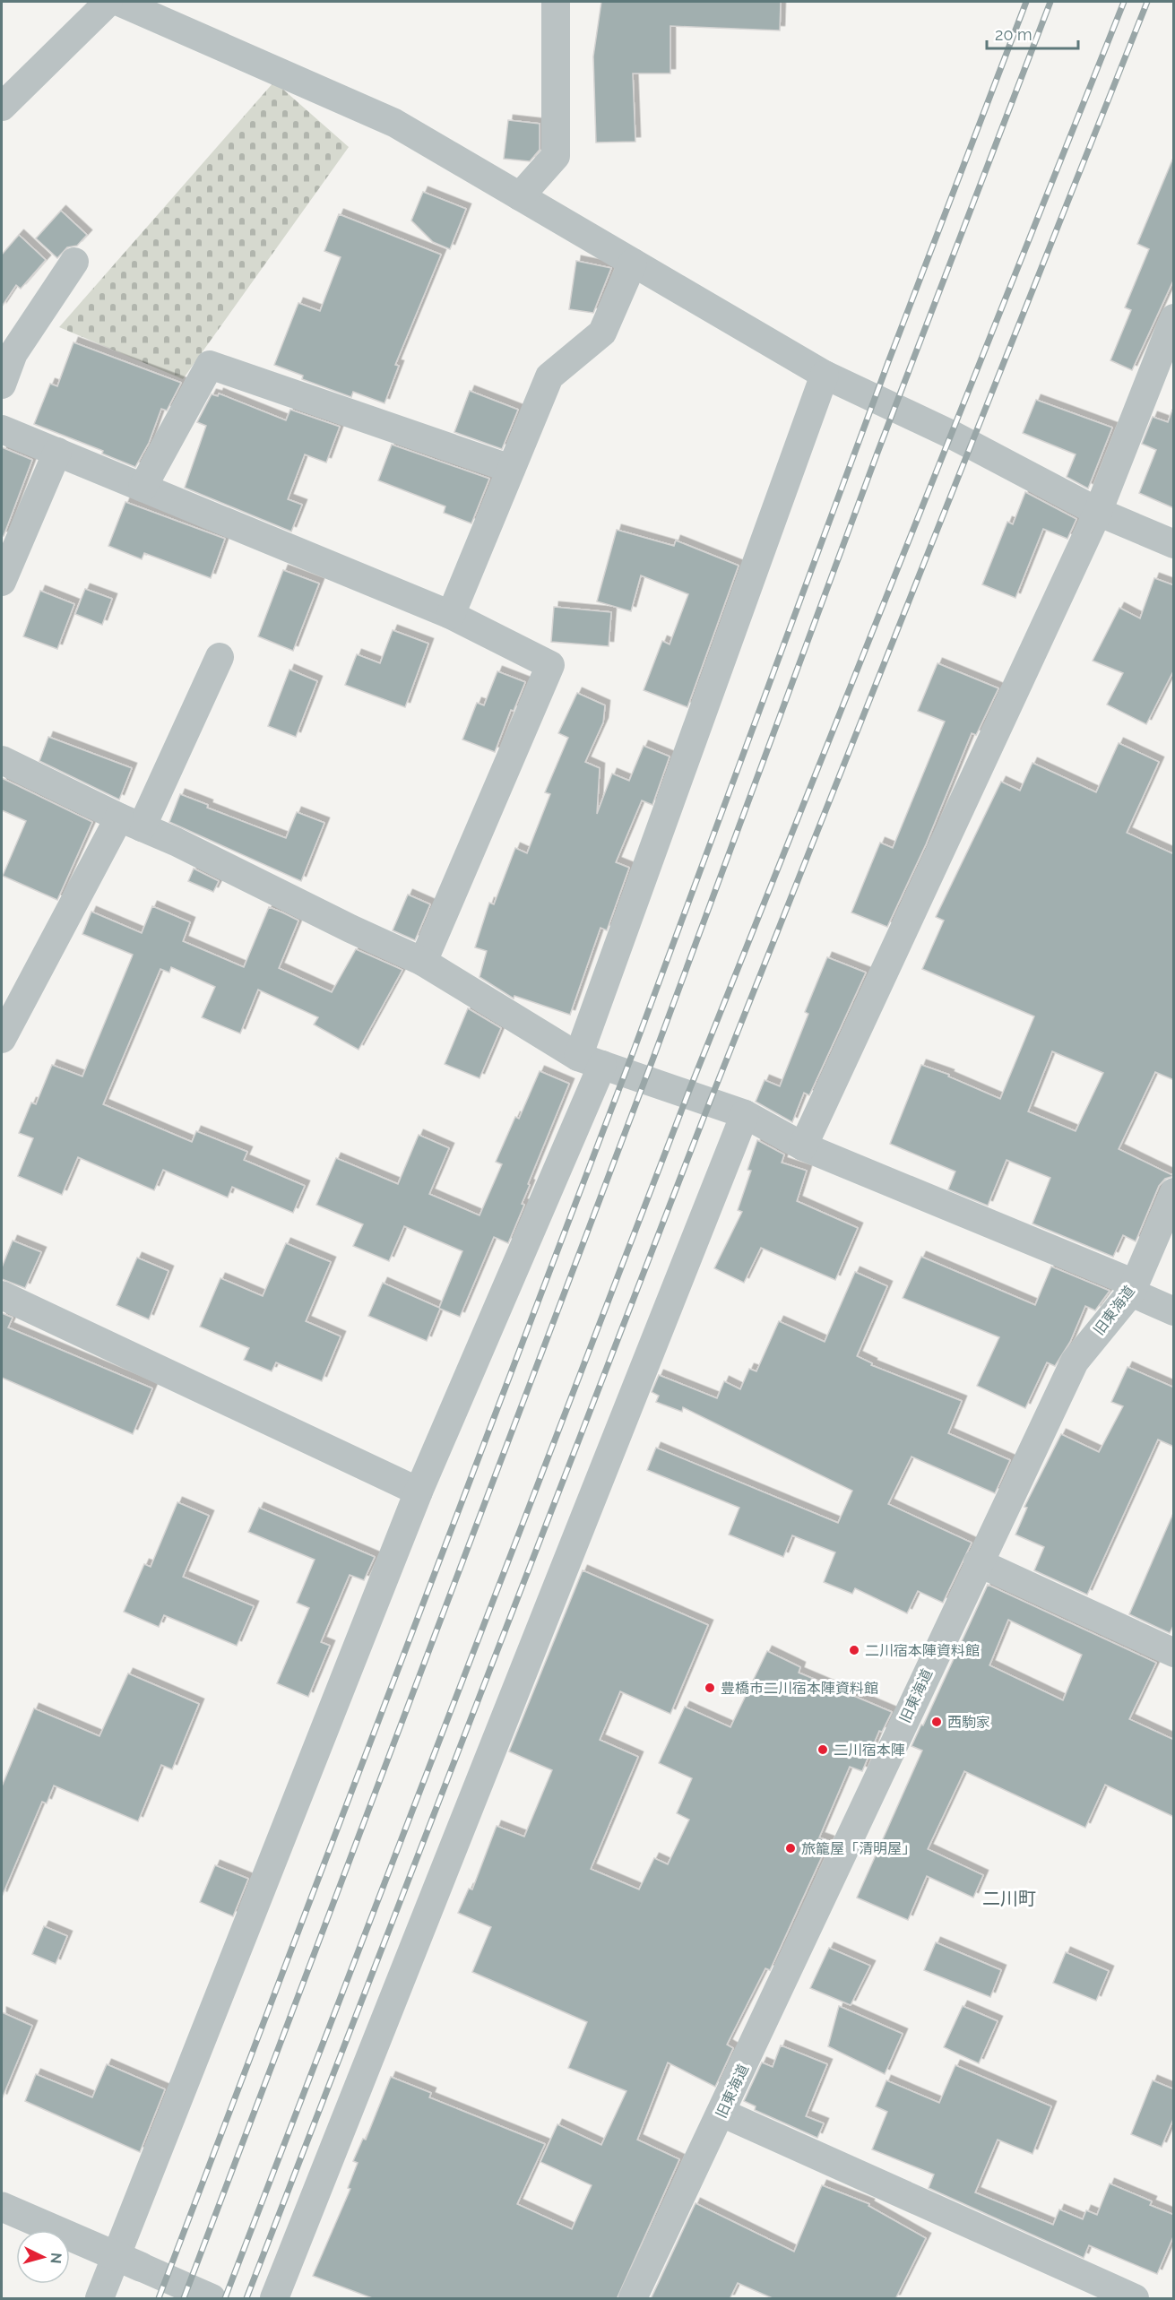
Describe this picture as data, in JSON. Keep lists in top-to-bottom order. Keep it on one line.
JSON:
{"streets":{"street":["旧東海道"]},"districts":["二川町"],"places":["二川宿本陣資料館","豊橋市二川宿本陣資料館","西駒家","二川宿本陣","旅籠屋「清明屋」"],"scale_bar":"20 m","north":"right"}
